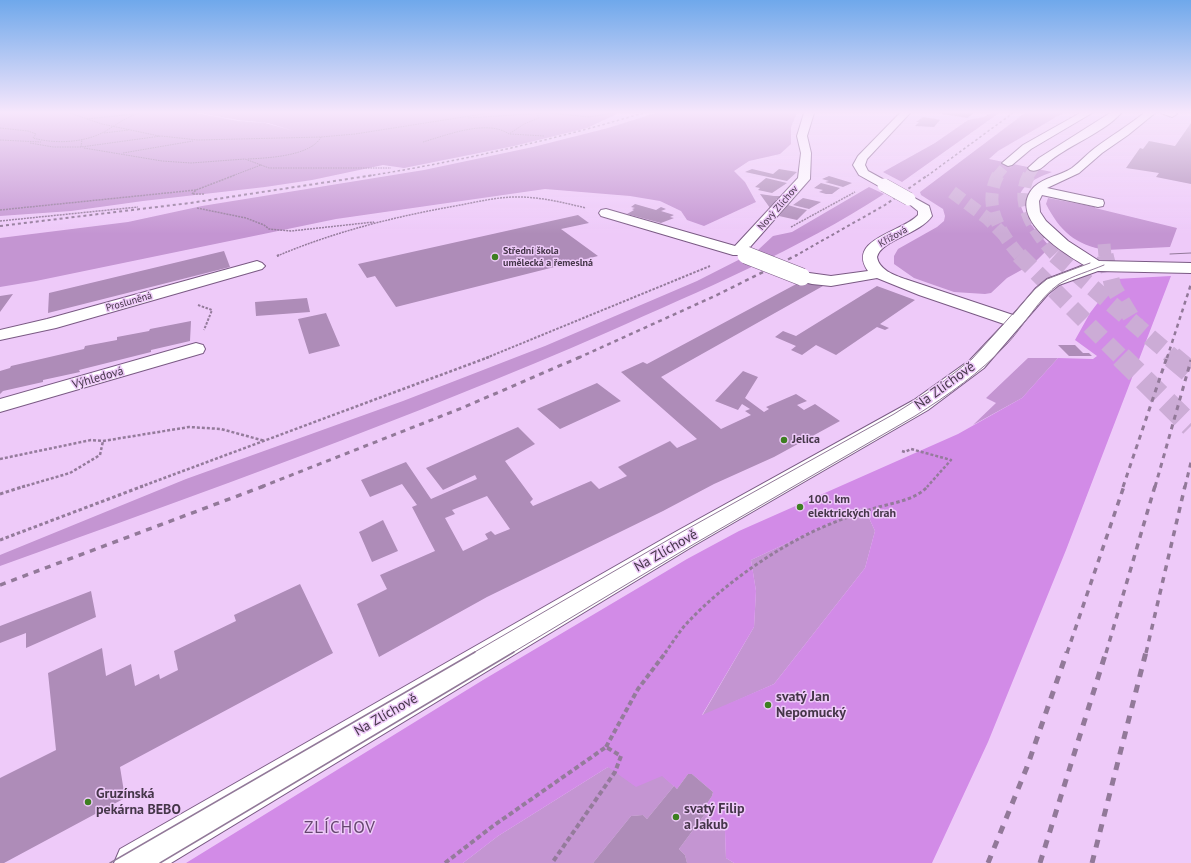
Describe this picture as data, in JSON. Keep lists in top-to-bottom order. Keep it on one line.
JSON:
{"streets":{"main road":["Nový Zlíchov","Křížová","Prosluněná","Výhledová","Na Zlíchově"]},"districts":["ZLÍCHOV"],"places":["Střední škola umělecká a řemeslná","Jelica","100. km elektrických drah","svatý Jan Nepomucký","Gruzínská pekárna BEBO","svatý Filip a Jakub"]}
